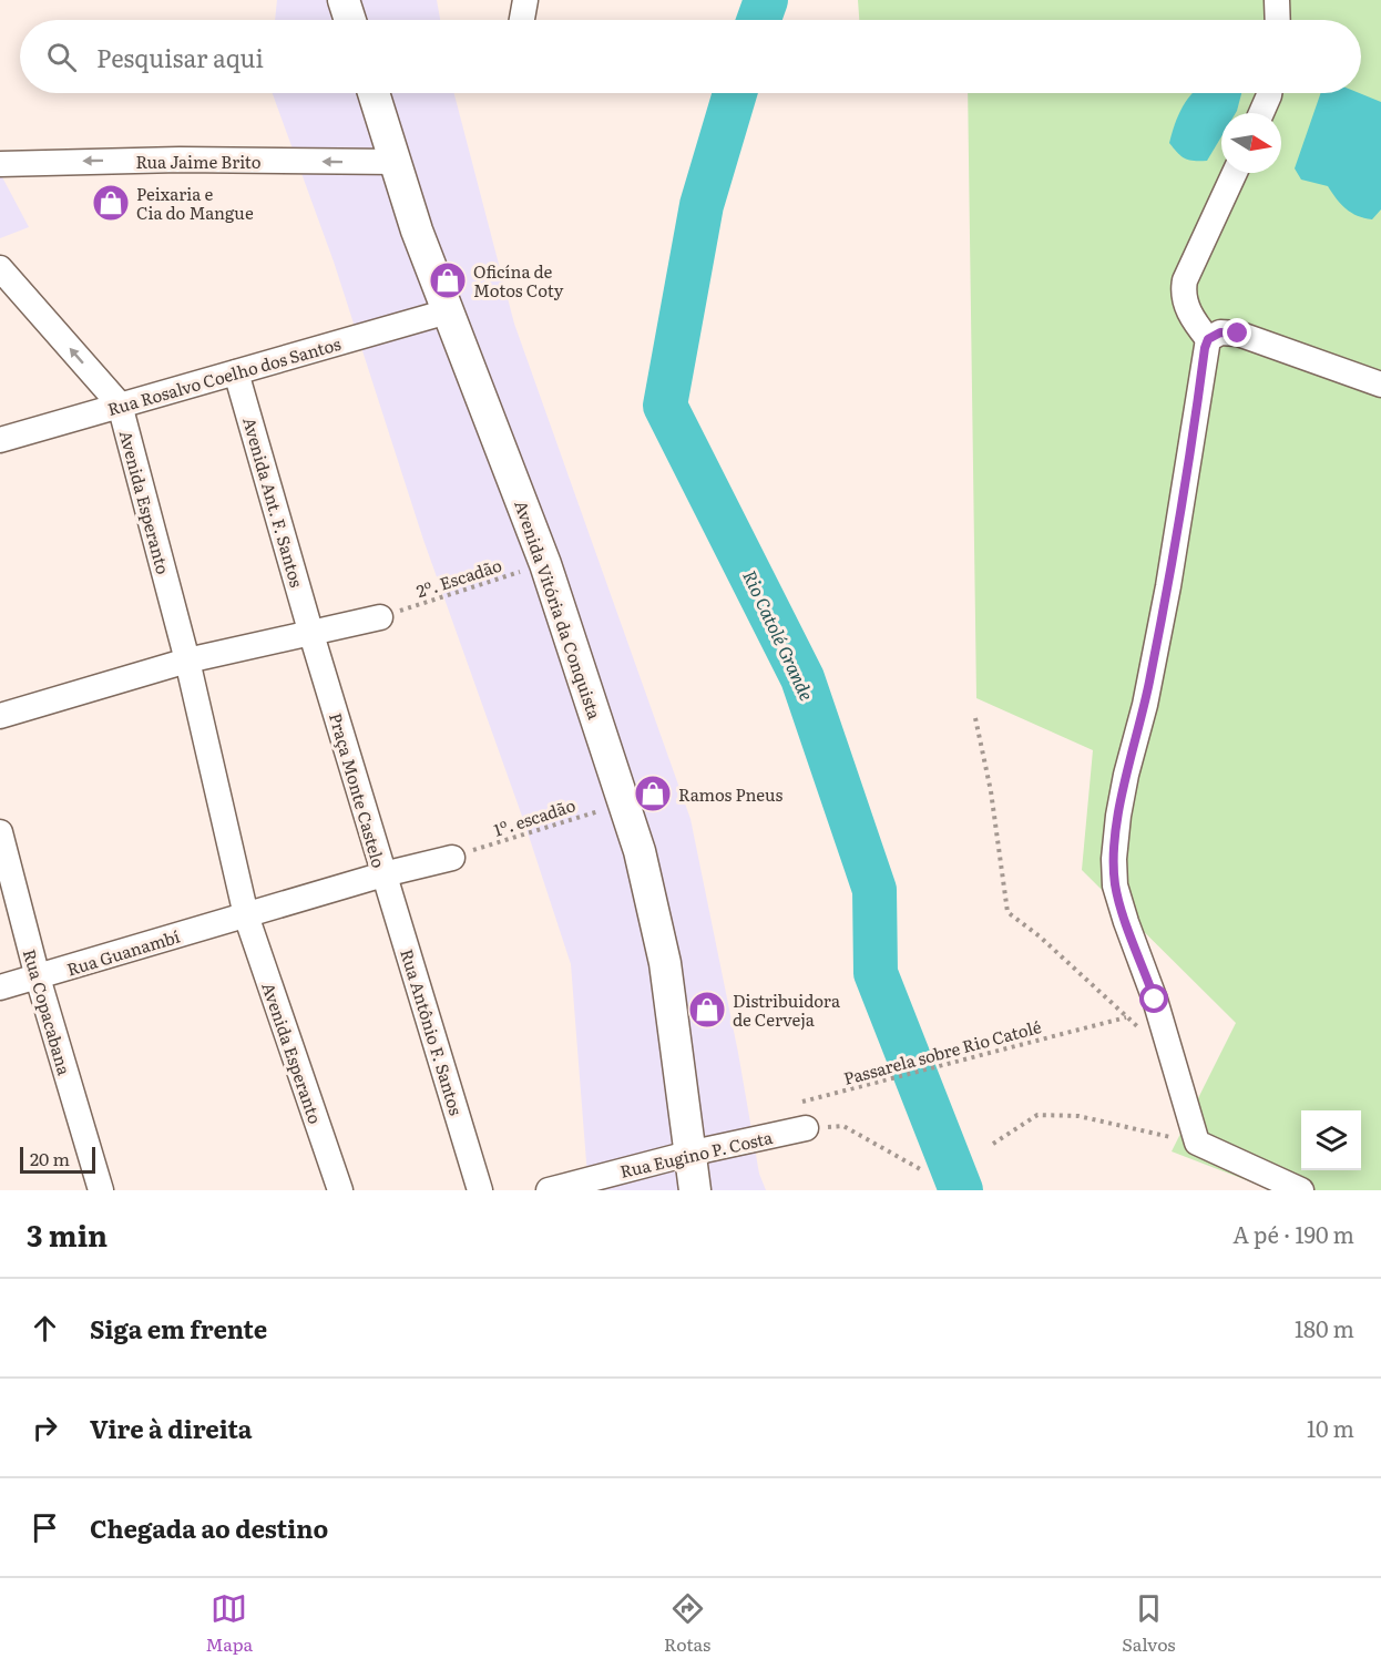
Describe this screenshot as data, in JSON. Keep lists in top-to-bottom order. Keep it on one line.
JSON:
{"streets":{"main road":["Avenida Vitória da Conquista"],"street":["Rua Jaime Brito","Rua Rosalvo Coelho dos Santos","Avenida Esperanto","Avenida Ant. F. Santos","Praça Monte Castelo","Rua Guanambí","Rua Copacabana","Rua Antônio F. Santos","Rua Eugino P. Costa"],"path":["2º. Escadão","1º. escadão","Passarela sobre Rio Catolé"]},"crossings":[["Rua Jaime Brito","Avenida Vitória da Conquista"],["Rua Rosalvo Coelho dos Santos","Avenida Esperanto"],["Rua Rosalvo Coelho dos Santos","Avenida Ant. F. Santos"],["Rua Rosalvo Coelho dos Santos","Avenida Vitória da Conquista"],["Avenida Esperanto","Praça Monte Castelo"],["Avenida Esperanto","Rua Guanambí"],["Avenida Ant. F. Santos","Praça Monte Castelo"],["2º. Escadão","Avenida Vitória da Conquista"],["Avenida Vitória da Conquista","1º. escadão"],["Avenida Vitória da Conquista","Rua Eugino P. Costa"],["Praça Monte Castelo","Rua Guanambí"],["Praça Monte Castelo","Rua Antônio F. Santos"],["Rua Guanambí","Rua Copacabana"]],"one_way":["Rua Jaime Brito"],"water":["Rio Catolé Grande"],"places":{"shop":["Peixaria e Cia do Mangue","Oficína de Motos Coty","Ramos Pneus","Distribuidora de Cerveja"]},"scale_bar":"20 m","north":"right","page":{"search":"Pesquisar aqui","scale":"20 m","heading":["3 min","A pé · 190 m"],"list":[["Siga em frente","180 m"],["Vire à direita","10 m"],"Chegada ao destino"],"nav":["Mapa","Rotas","Salvos"]}}
